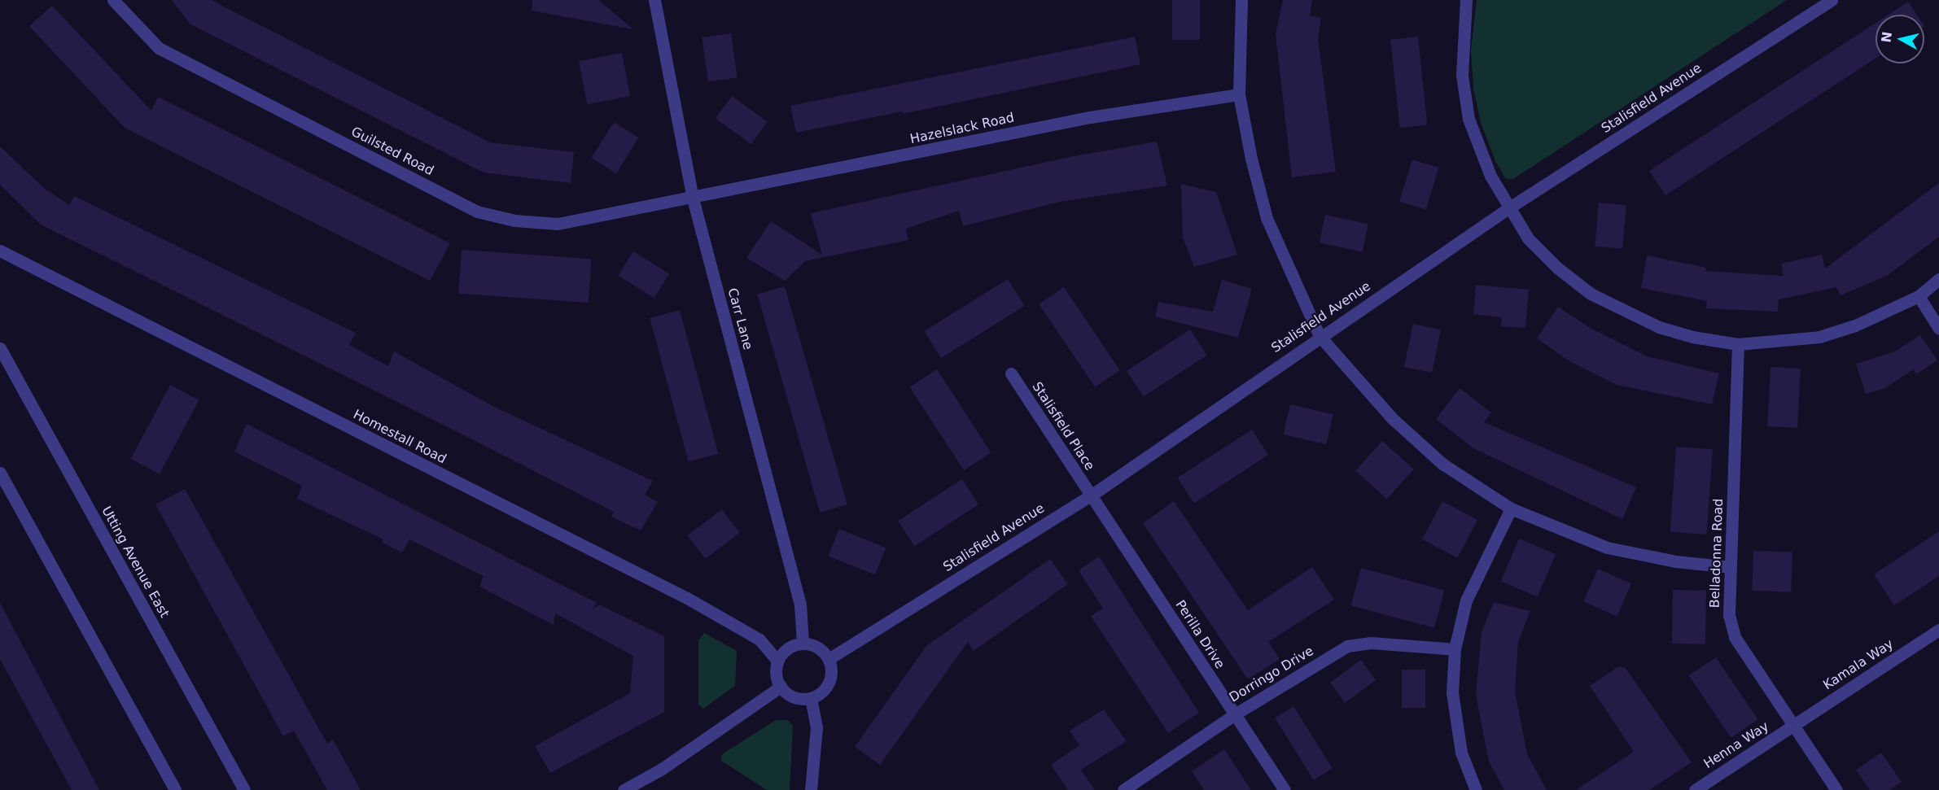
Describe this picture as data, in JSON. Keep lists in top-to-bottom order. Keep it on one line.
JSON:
{"streets":{"street":["Stalisfield Avenue","Hazelslack Road","Guilsted Road","Carr Lane","Stalisfield Place","Homestall Road","Belladonna Road","Utting Avenue East","Perilla Drive","Kamala Way","Dorringo Drive","Henna Way"]},"crossings":[["Stalisfield Avenue","Carr Lane"],["Stalisfield Avenue","Stalisfield Place"],["Stalisfield Avenue","Homestall Road"],["Stalisfield Avenue","Perilla Drive"],["Hazelslack Road","Guilsted Road"],["Hazelslack Road","Carr Lane"],["Guilsted Road","Carr Lane"],["Carr Lane","Homestall Road"],["Stalisfield Place","Perilla Drive"],["Belladonna Road","Kamala Way"],["Belladonna Road","Henna Way"],["Perilla Drive","Dorringo Drive"],["Kamala Way","Henna Way"]],"north":"left"}
